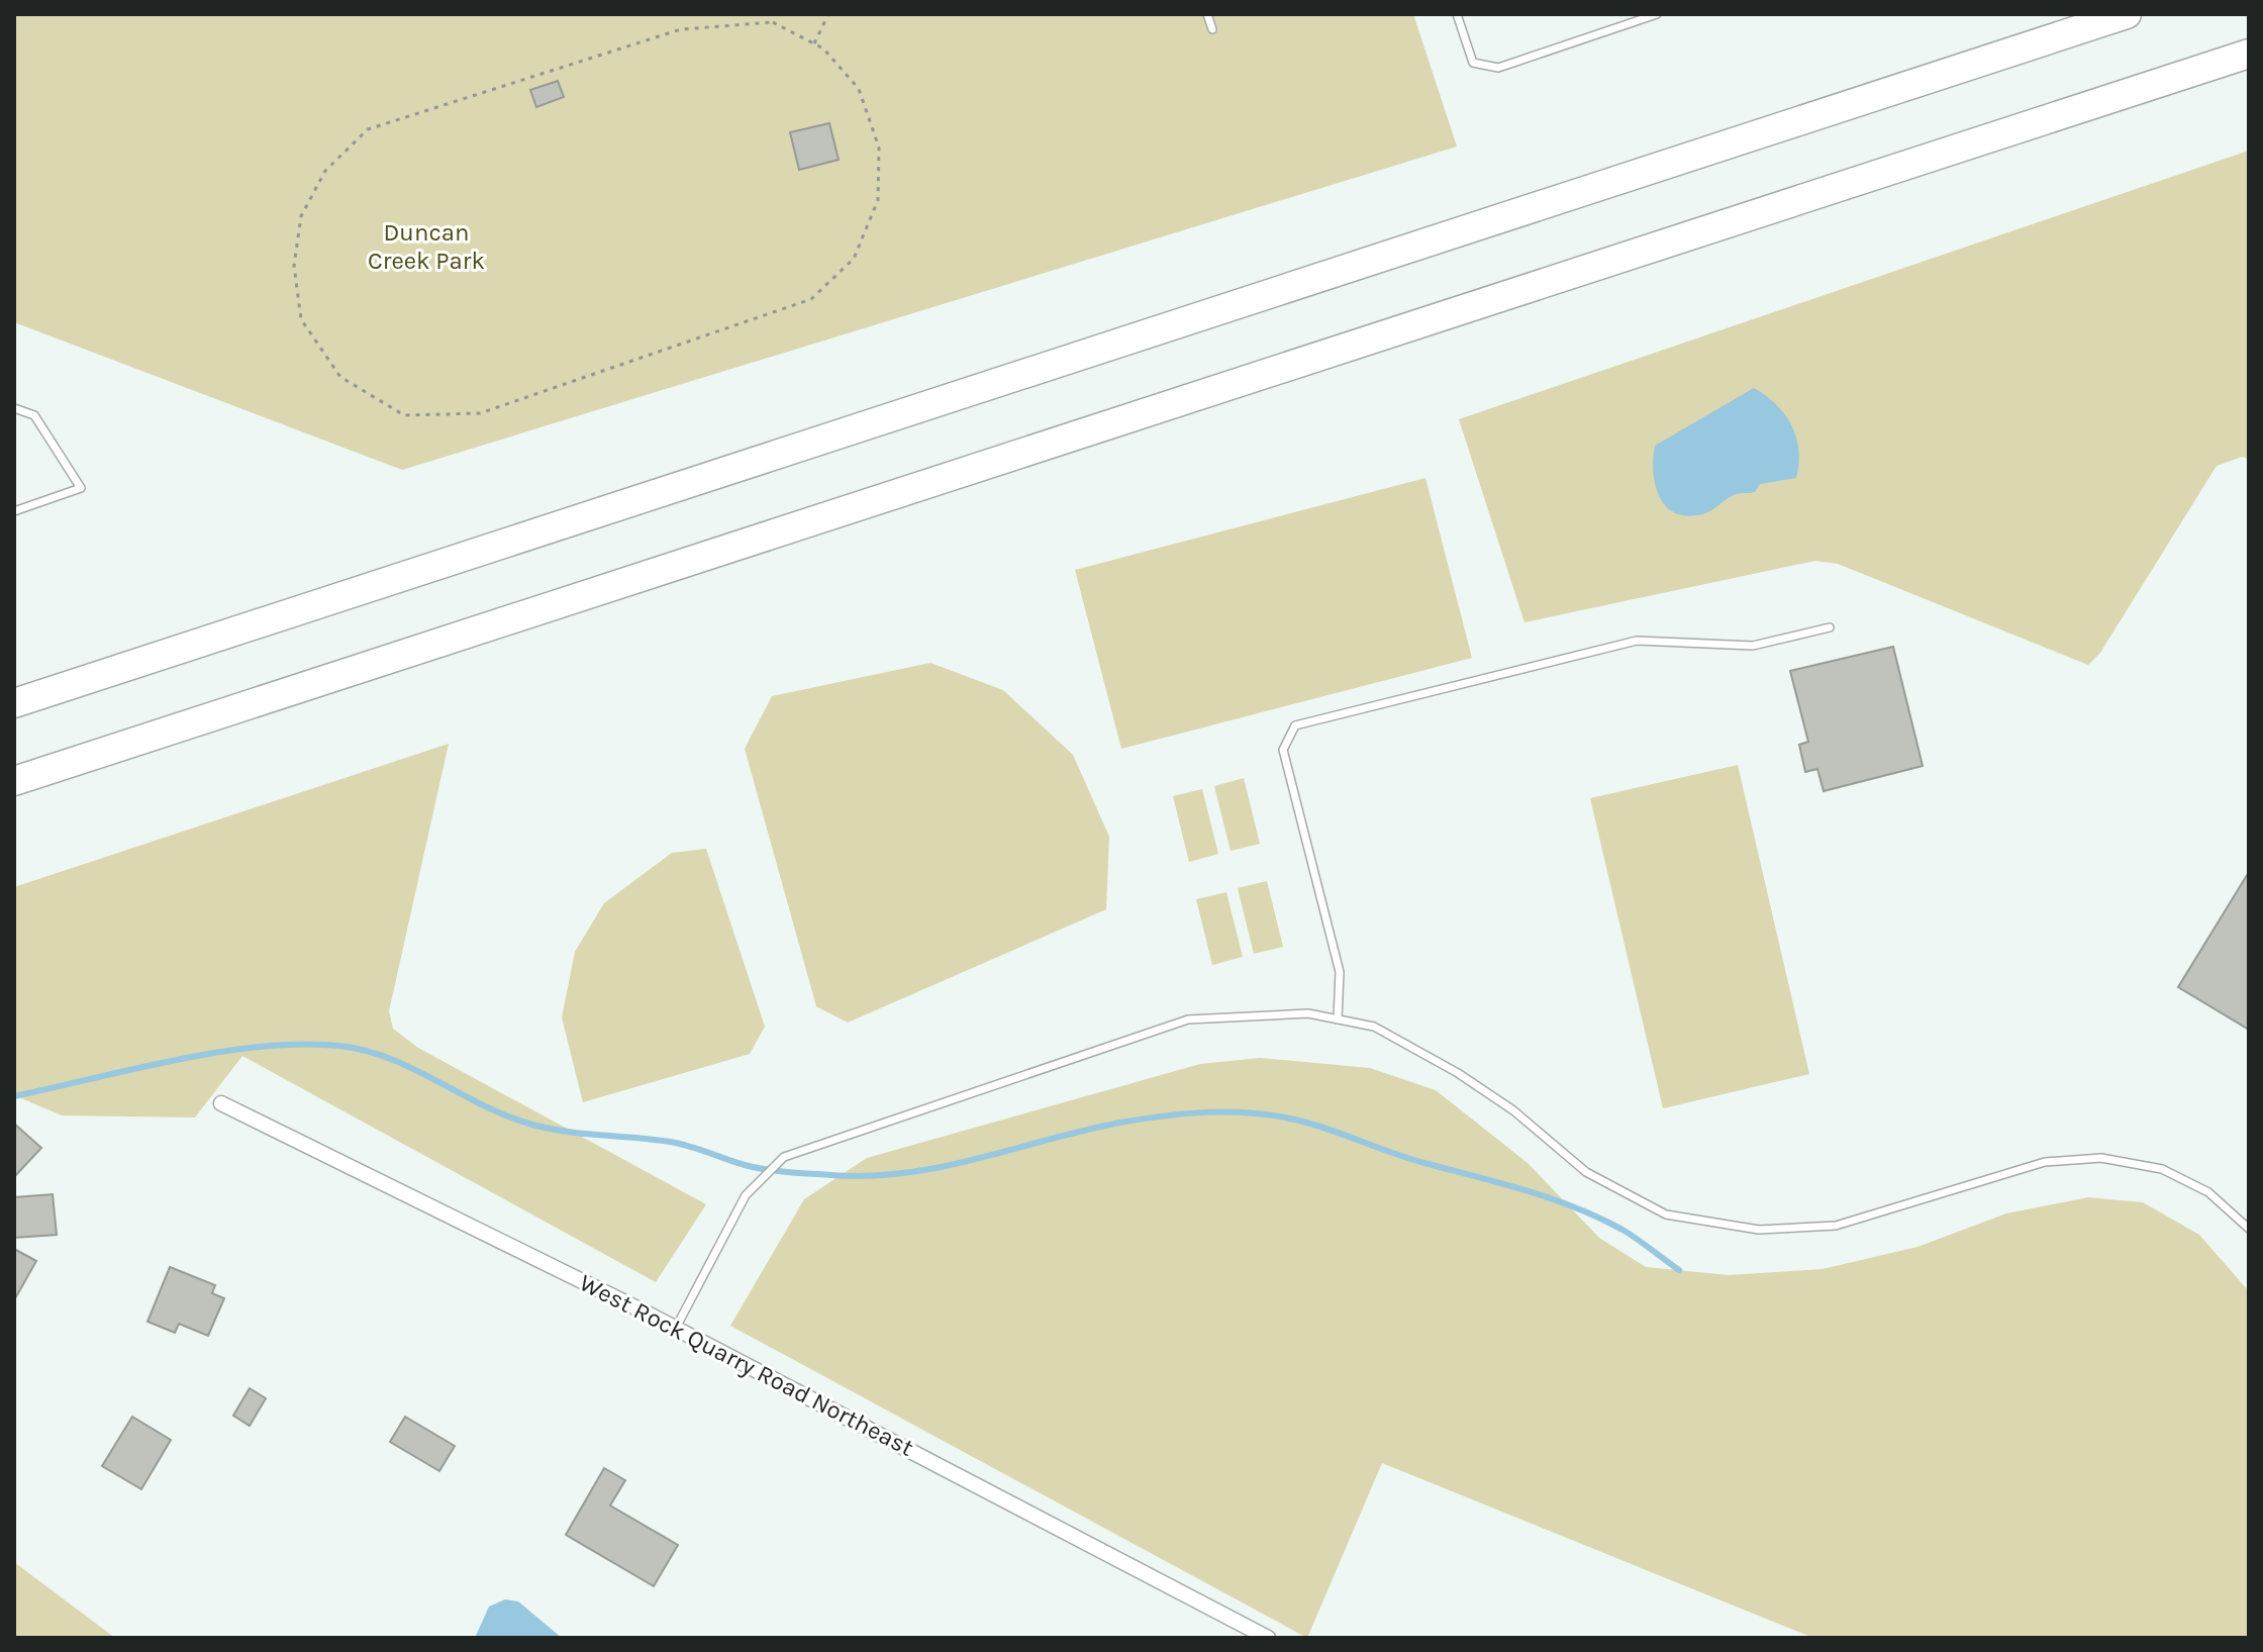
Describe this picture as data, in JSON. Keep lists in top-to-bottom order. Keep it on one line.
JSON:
{"streets":{"street":["West Rock Quarry Road Northeast"]},"parks":["Duncan Creek Park"]}
